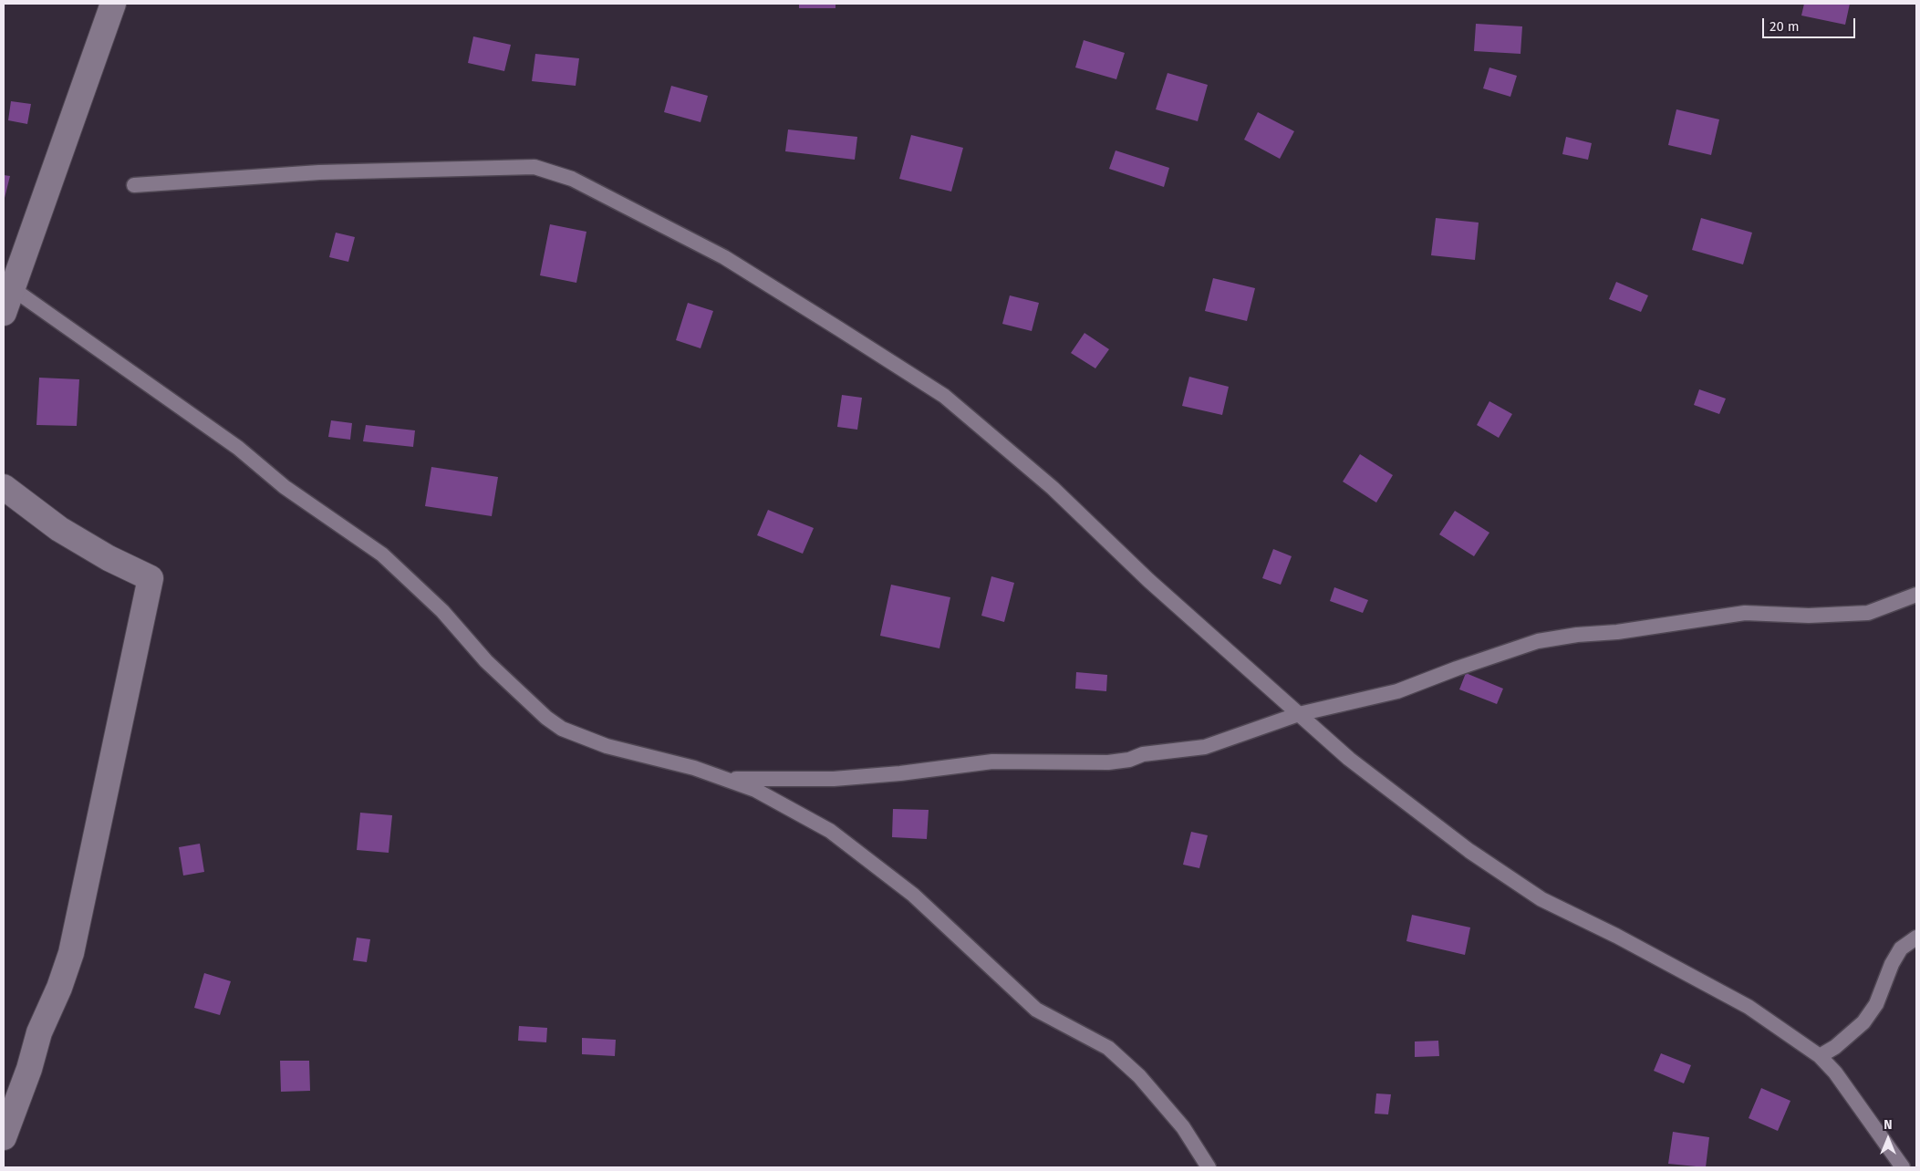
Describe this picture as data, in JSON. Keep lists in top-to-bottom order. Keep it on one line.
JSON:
{"scale_bar":"20 m","north":"top"}
